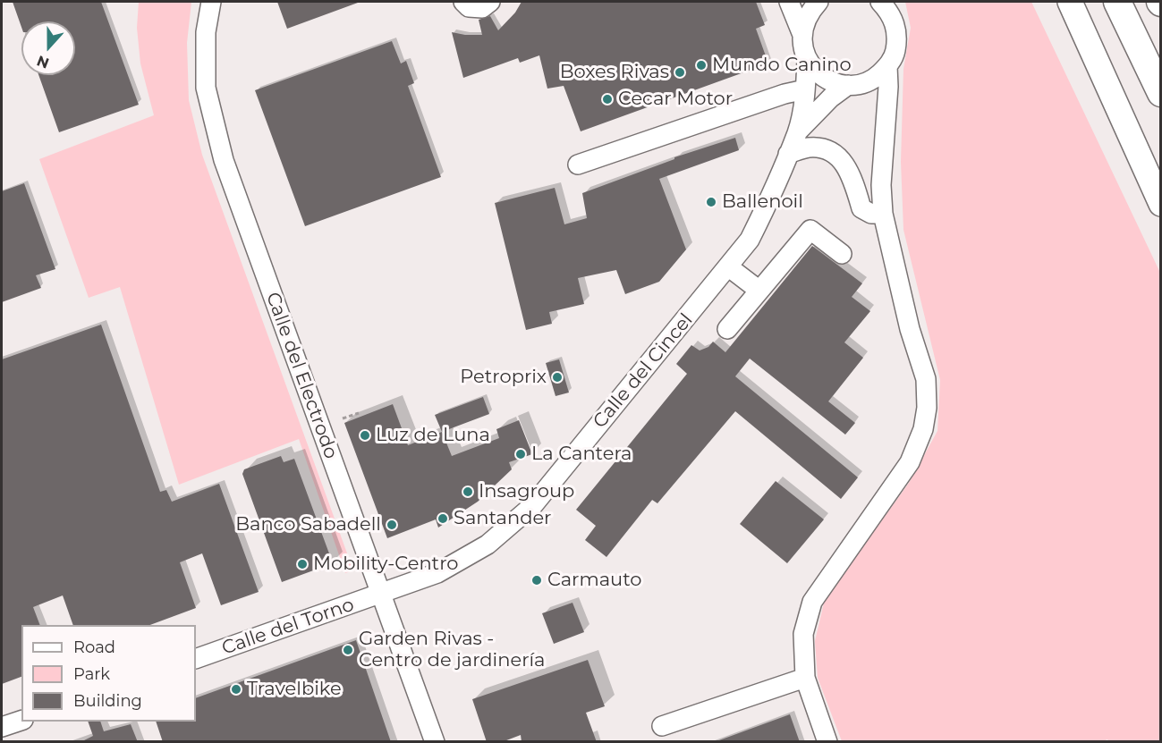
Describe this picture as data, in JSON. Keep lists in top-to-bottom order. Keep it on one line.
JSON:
{"streets":{"street":["Calle del Cincel","Calle del Electrodo","Calle del Torno"]},"crossings":[["Calle del Cincel","Calle del Electrodo"],["Calle del Cincel","Calle del Torno"],["Calle del Electrodo","Calle del Torno"]],"places":["Mundo Canino","Boxes Rivas","Cecar Motor","Ballenoil","Petroprix","Luz de Luna","La Cantera","Insagroup","Santander","Banco Sabadell","Mobility-Centro","Carmauto","Garden Rivas - Centro de jardinería","Travelbike"],"legend":["Road","Park","Building"],"north":"bottom"}
